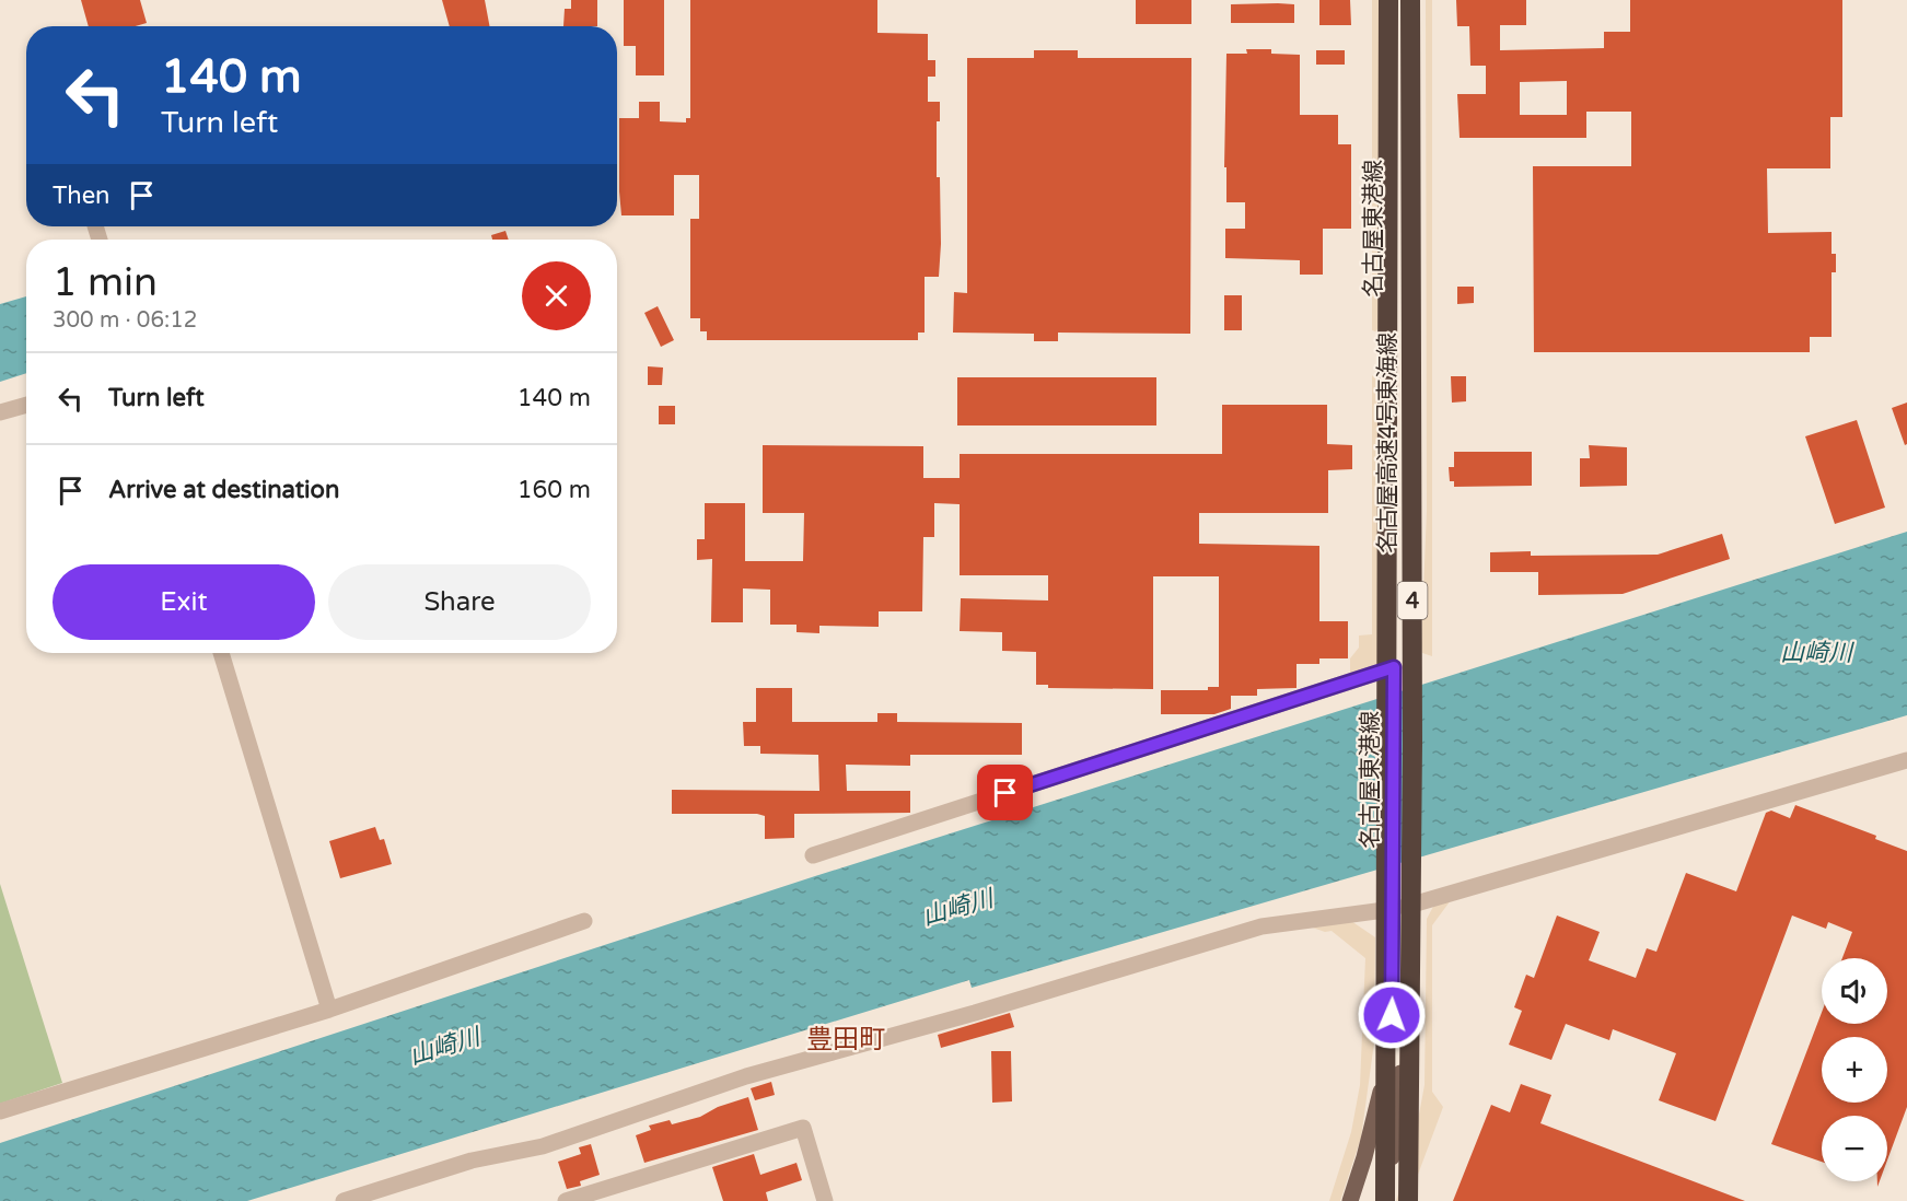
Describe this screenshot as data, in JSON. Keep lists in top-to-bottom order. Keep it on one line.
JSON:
{"streets":{"highway":["名古屋高速4号東海線","4"],"main road":["名古屋東港線"]},"crossings":[["名古屋東港線","名古屋高速4号東海線"]],"districts":["豊田町"],"water":["山崎川"],"page":{"turn":["140 m","Turn left"],"then":"Then","heading":["1 min","300 m · 06:12"],"list":[{"name":"Turn left","value":"140 m"},{"name":"Arrive at destination","value":"160 m"}],"buttons":["Exit","Share"],"map_buttons":["+","−"]}}
